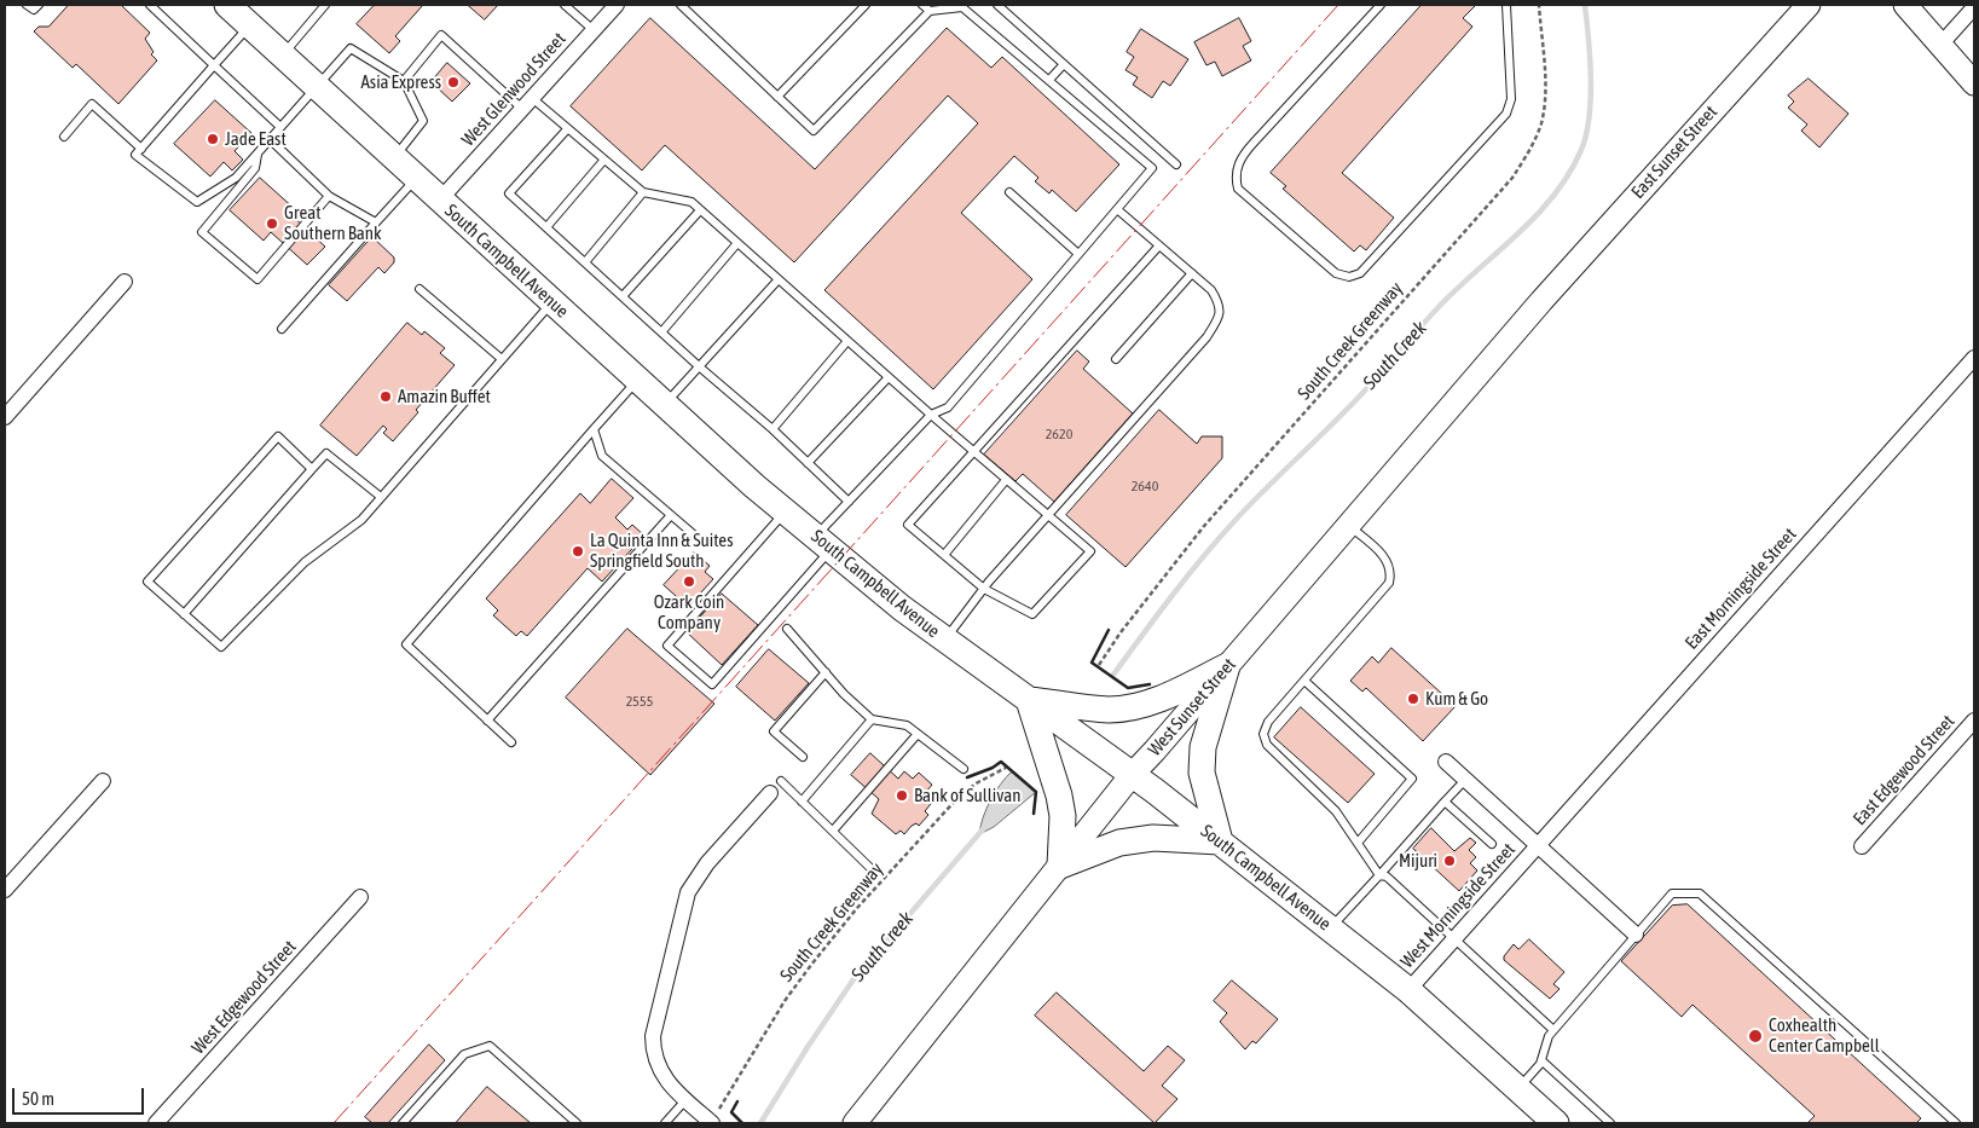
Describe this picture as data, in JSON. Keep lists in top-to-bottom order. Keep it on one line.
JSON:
{"streets":{"main road":["East Sunset Street","South Campbell Avenue","West Sunset Street"],"street":["West Glenwood Street","East Morningside Street","East Edgewood Street","West Morningside Street","West Edgewood Street"],"path":["South Creek Greenway"]},"crossings":[["West Glenwood Street","South Campbell Avenue"],["East Sunset Street","West Sunset Street"],["South Campbell Avenue","West Sunset Street"],["South Campbell Avenue","West Morningside Street"],["East Morningside Street","West Morningside Street"]],"water":["South Creek"],"places":["Asia Express","Jade East","Great Southern Bank","Amazin Buffet","La Quinta Inn & Suites Springfield South","Ozark Coin Company","Kum & Go","Bank of Sullivan","Mijuri","Coxhealth Center Campbell"],"house_numbers":["2620","2640","2555"],"scale_bar":"50 m"}
